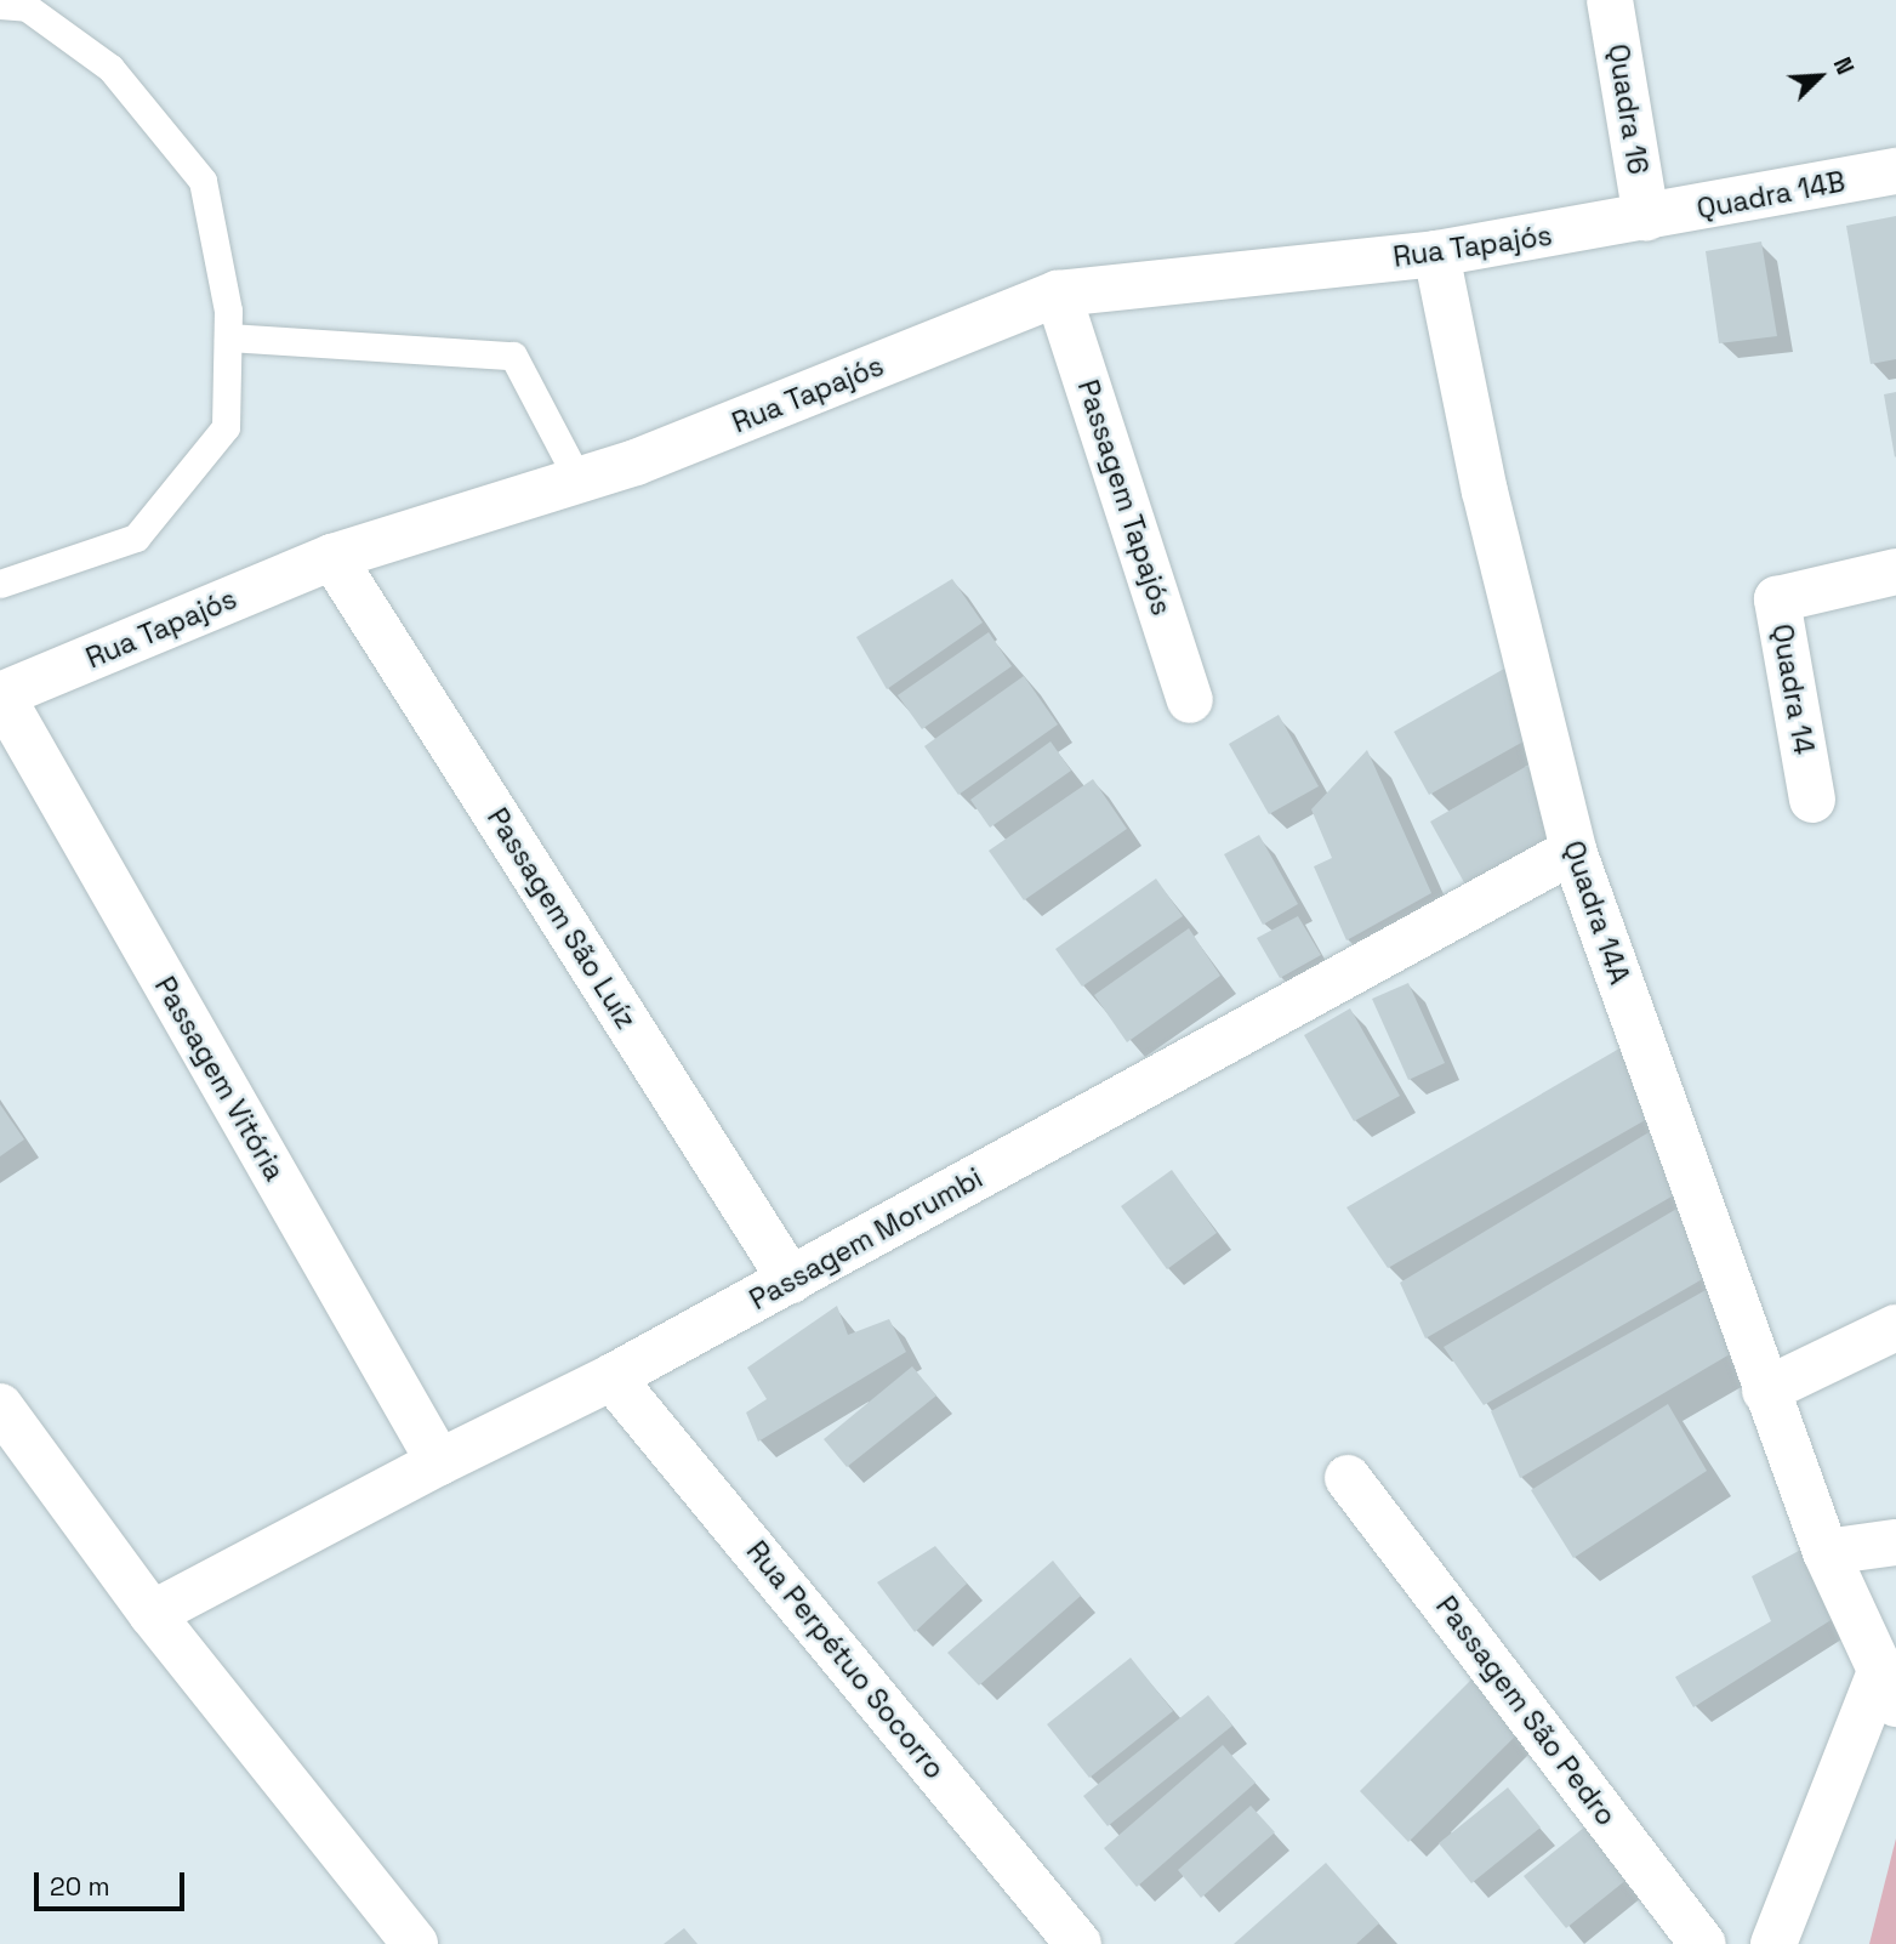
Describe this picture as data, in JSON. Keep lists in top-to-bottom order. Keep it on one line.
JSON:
{"streets":{"street":["Quadra 16","Quadra 14B","Rua Tapajós","Passagem Tapajós","Quadra 14","Quadra 14A","Passagem São Luíz","Passagem Vitória","Passagem Morumbi","Rua Perpétuo Socorro","Passagem São Pedro"]},"crossings":[["Quadra 16","Quadra 14B"],["Quadra 16","Rua Tapajós"],["Quadra 14B","Rua Tapajós"],["Rua Tapajós","Passagem Tapajós"],["Rua Tapajós","Quadra 14A"],["Rua Tapajós","Passagem São Luíz"],["Rua Tapajós","Passagem Vitória"],["Quadra 14A","Passagem Morumbi"],["Passagem São Luíz","Passagem Morumbi"],["Passagem Vitória","Passagem Morumbi"],["Passagem Morumbi","Rua Perpétuo Socorro"]],"scale_bar":"20 m","north":"top right"}
